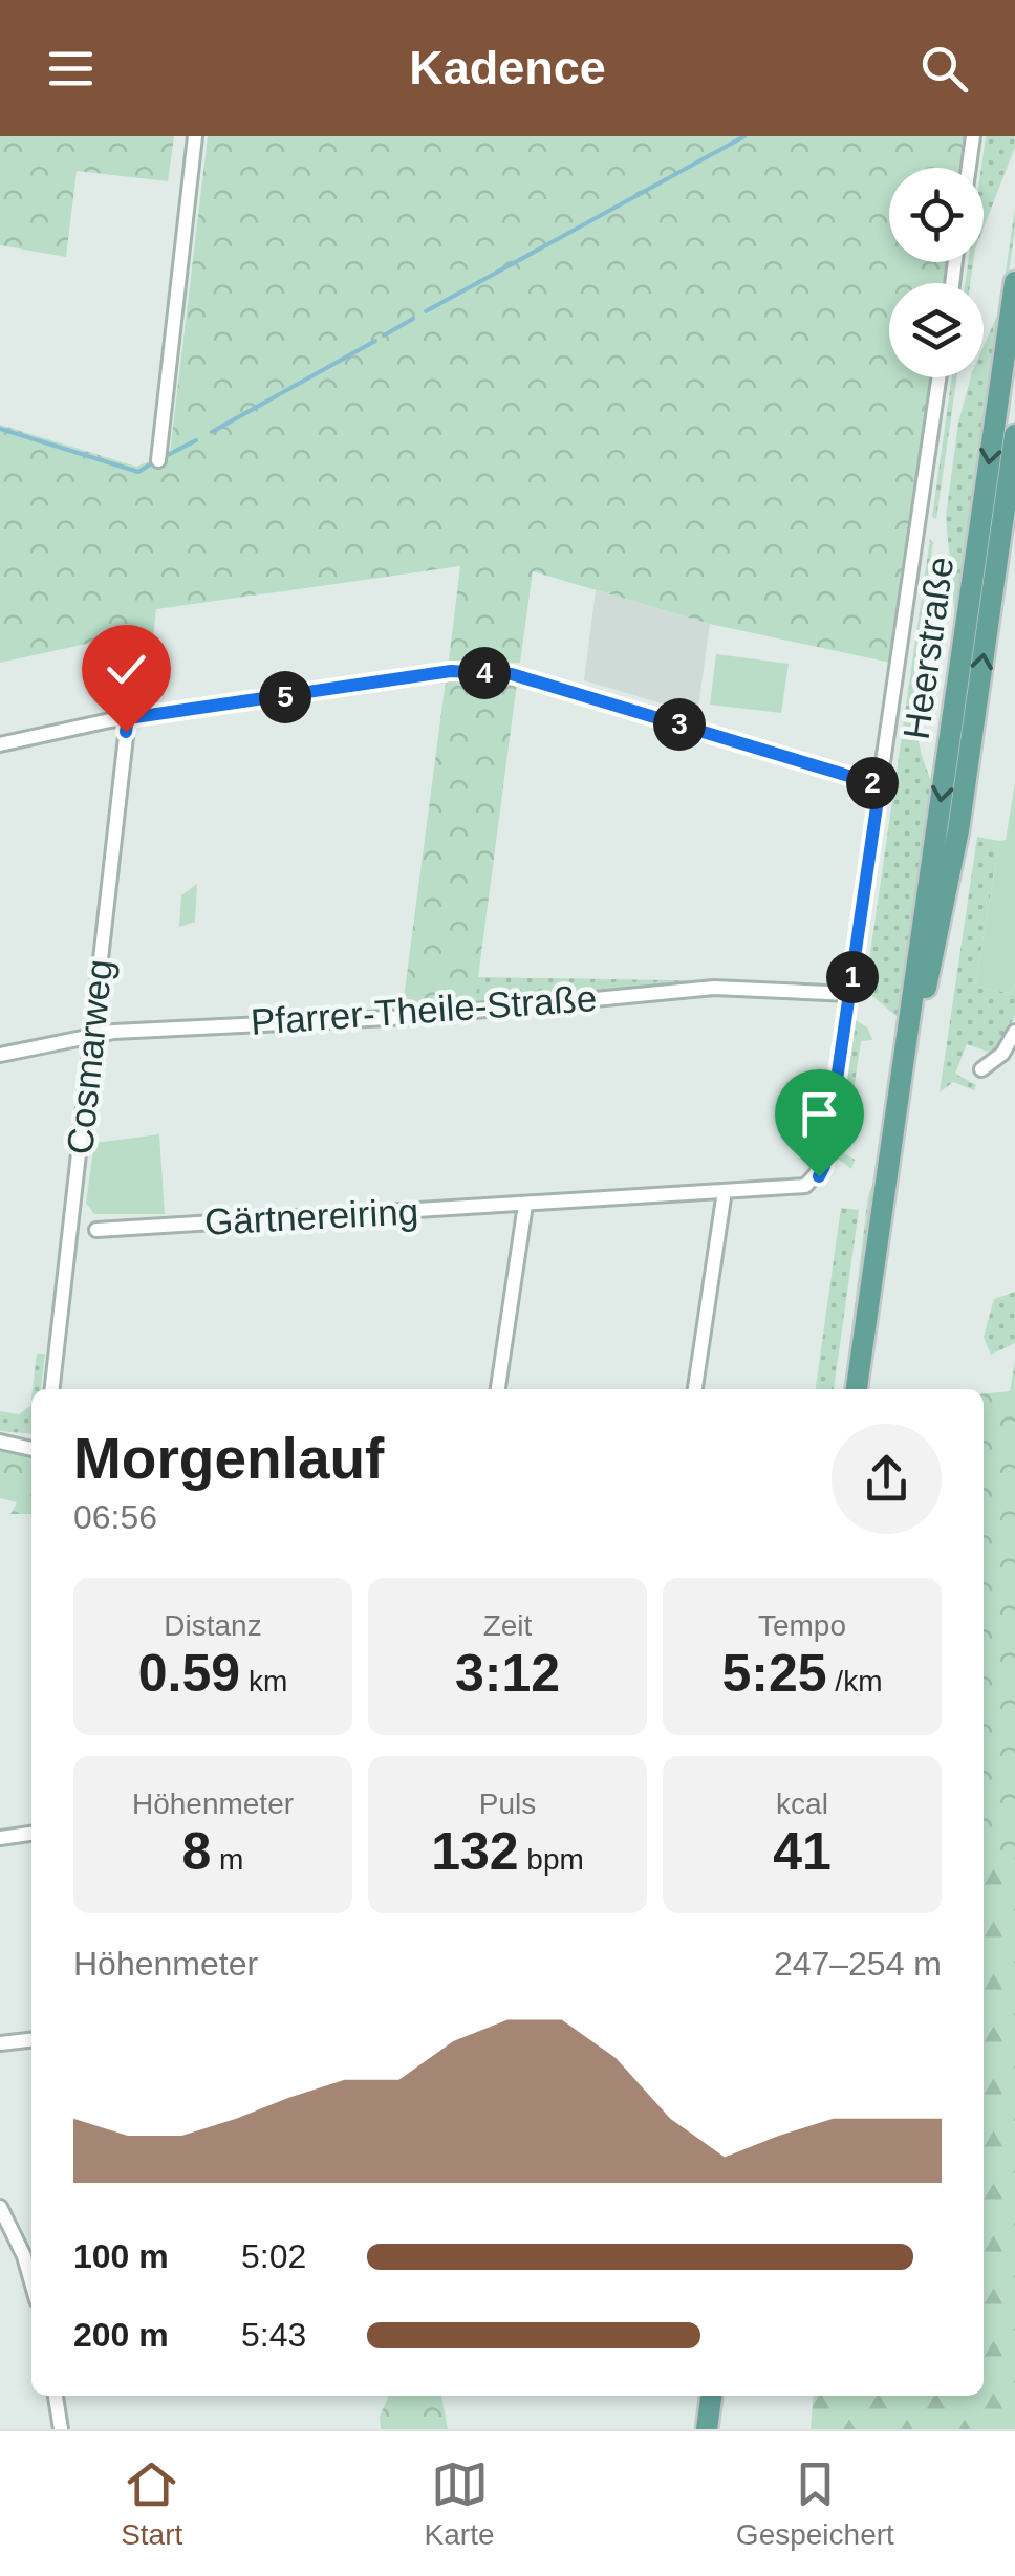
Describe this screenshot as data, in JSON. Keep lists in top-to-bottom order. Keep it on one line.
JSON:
{"streets":{"main road":["Heerstraße"],"street":["Pfarrer-Theile-Straße","Cosmarweg","Gärtnereiring"]},"crossings":[["Pfarrer-Theile-Straße","Cosmarweg"],["Pfarrer-Theile-Straße","Gärtnereiring"]],"page":{"header":"Kadence","pins":["4","5","3","2","1"],"heading":["Morgenlauf","06:56"],"stats":[["Distanz","0.59 km"],["Zeit","3:12"],["Tempo","5:25 /km"],["Höhenmeter","8 m"],["Puls","132 bpm"],["kcal","41"]],"chart":["Höhenmeter","247–254 m"],"list":[{"name":"100 m","note":"5:02"},{"name":"200 m","note":"5:43"}],"tabs":["Start","Karte","Gespeichert"]}}
